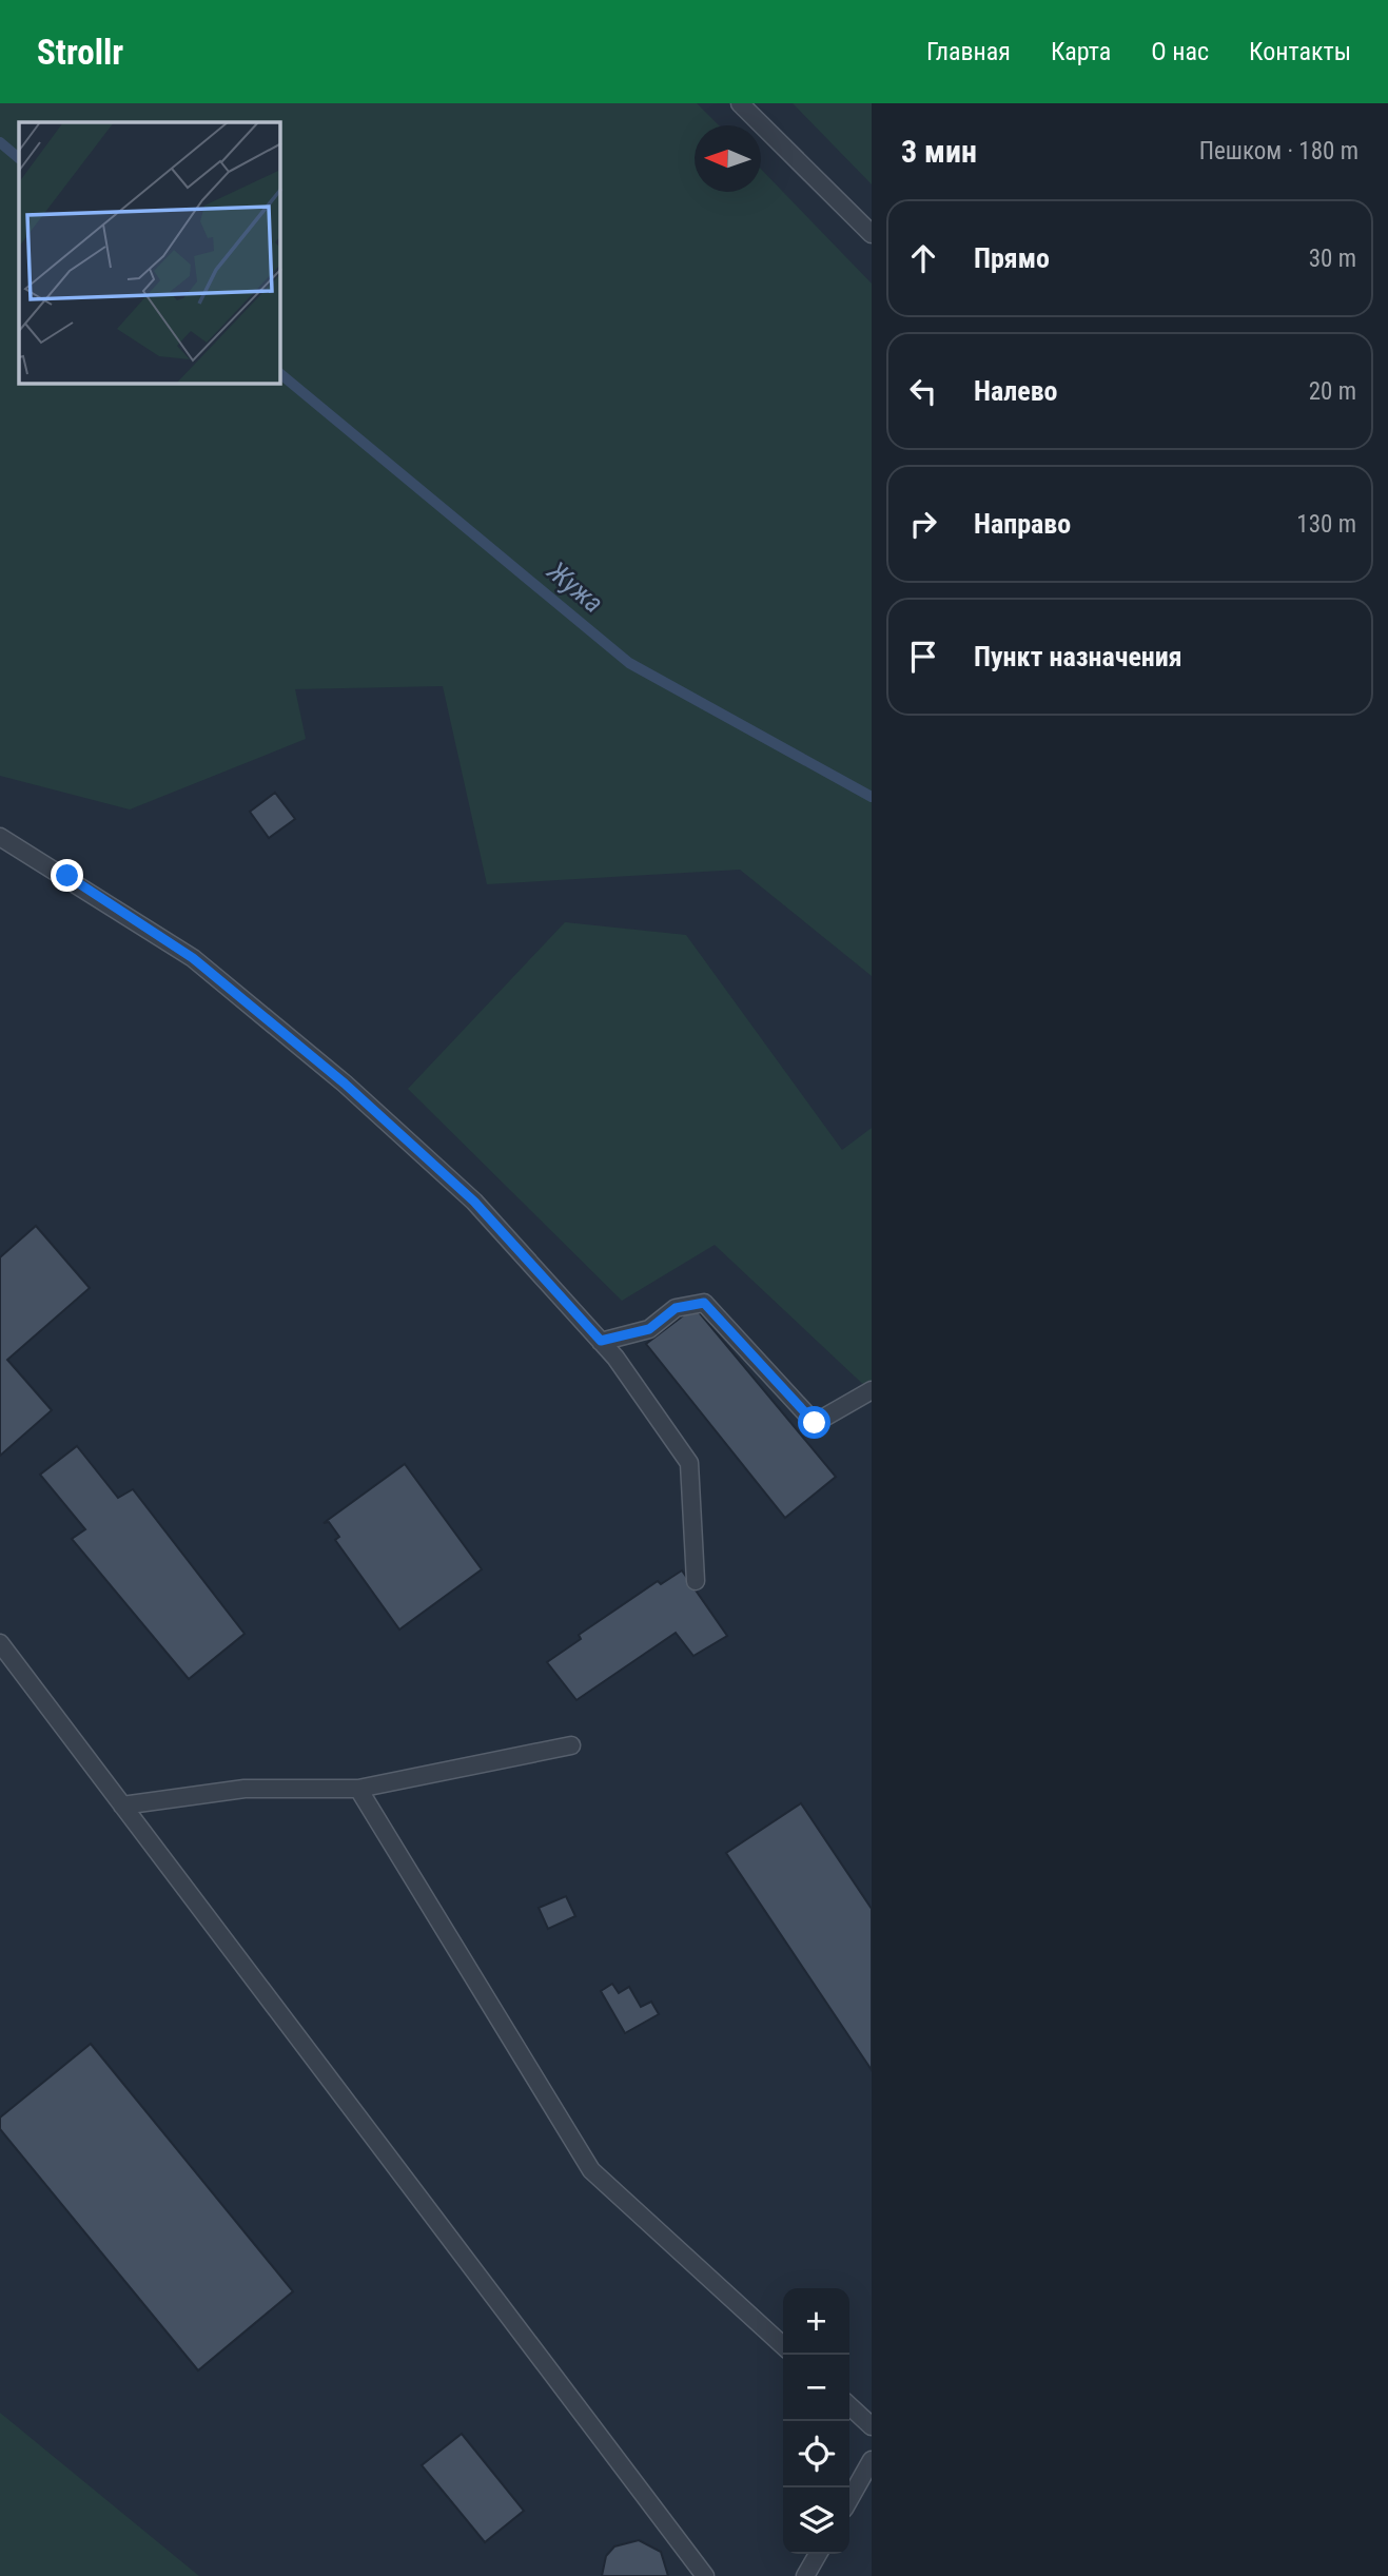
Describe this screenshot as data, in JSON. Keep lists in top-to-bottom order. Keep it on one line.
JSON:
{"water":["Жужа"],"north":"left","page":{"header":"Strollr","nav":["Главная","Карта","О нас","Контакты"],"heading":["3 мин","Пешком · 180 m"],"list":[["Прямо","30 m"],["Налево","20 m"],["Направо","130 m"],"Пункт назначения"],"map_buttons":["+","−"]}}
